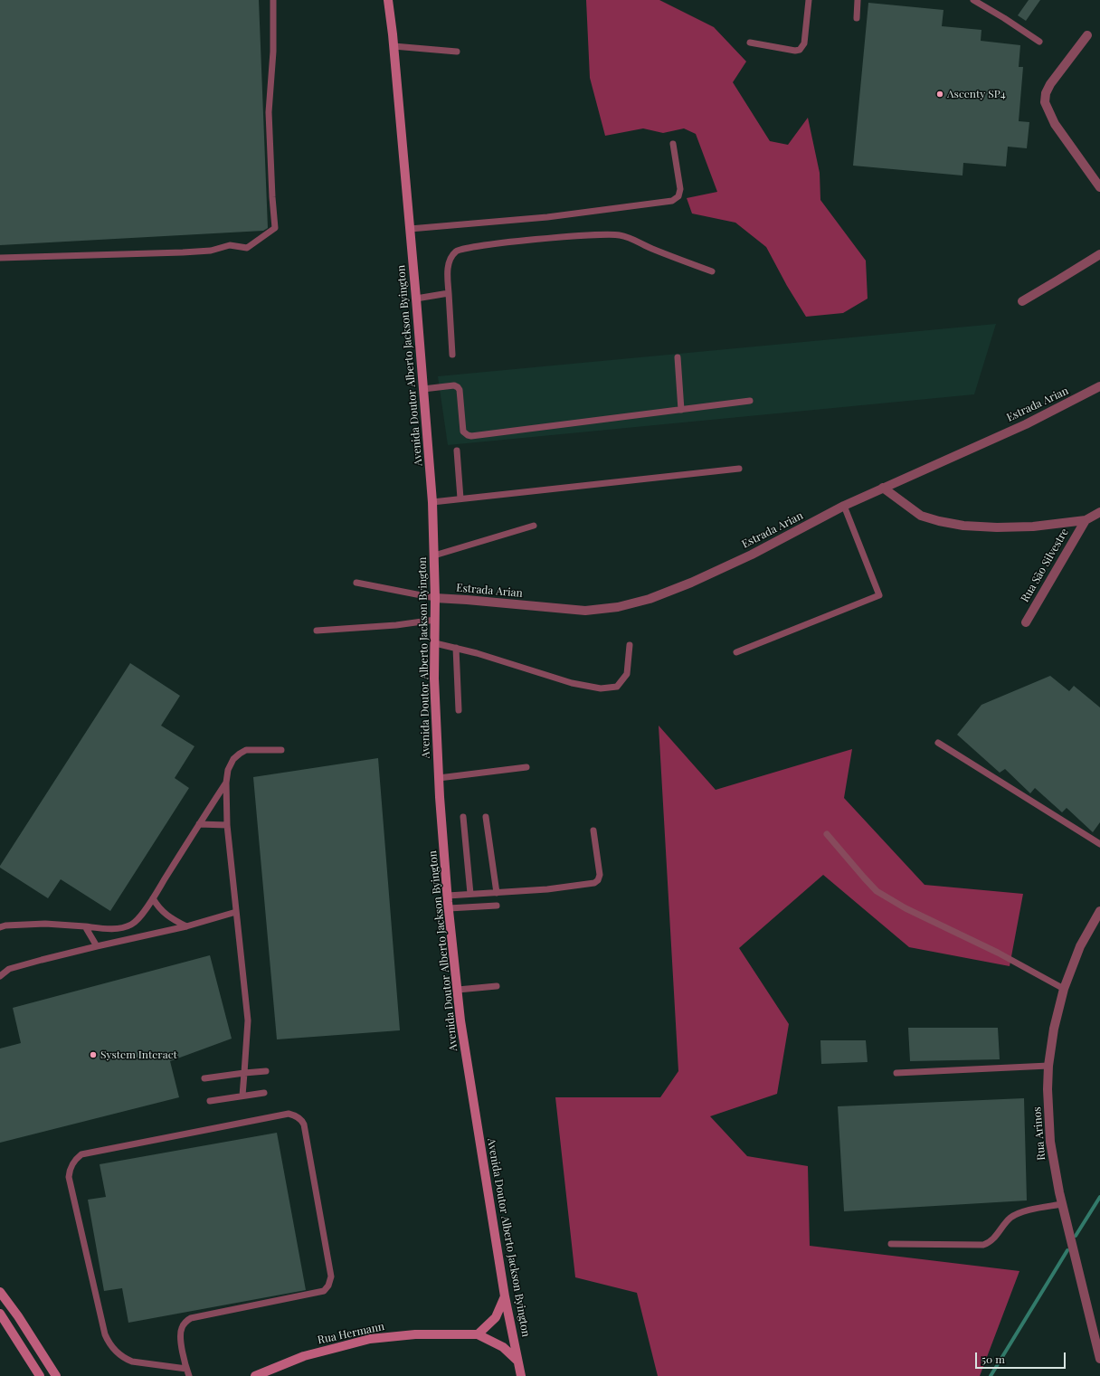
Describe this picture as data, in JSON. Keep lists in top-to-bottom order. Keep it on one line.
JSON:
{"streets":{"main road":["Avenida Doutor Alberto Jackson Byington","Rua Hermann"],"street":["Estrada Arian","Rua São Silvestre","Rua Arinos"]},"crossings":[["Avenida Doutor Alberto Jackson Byington","Estrada Arian"],["Avenida Doutor Alberto Jackson Byington","Rua Hermann"]],"places":["Ascenty SP4","System Interact"],"scale_bar":"50 m"}
